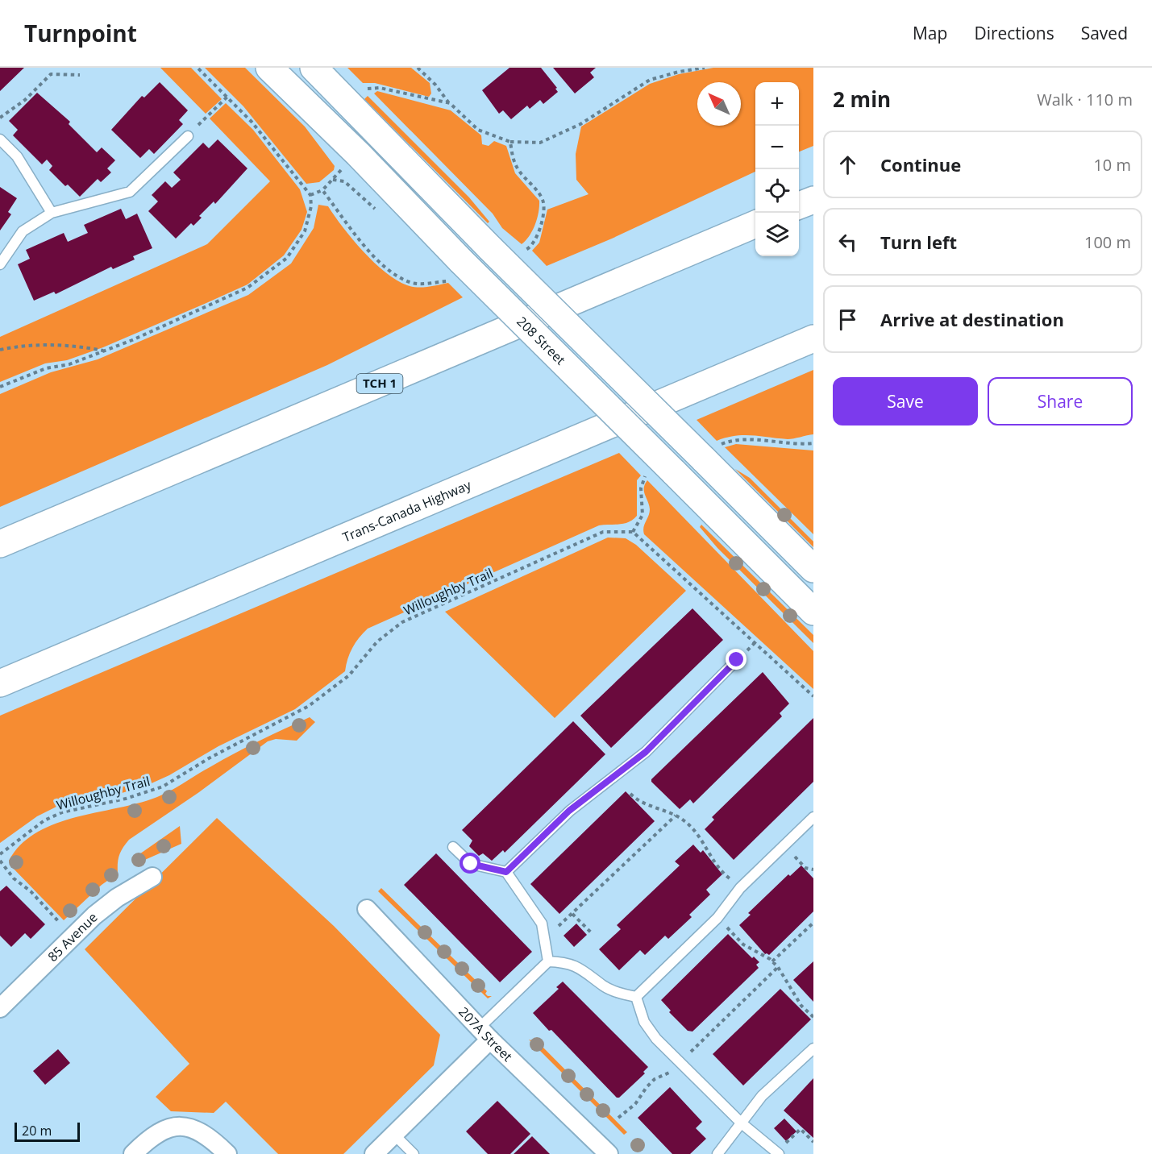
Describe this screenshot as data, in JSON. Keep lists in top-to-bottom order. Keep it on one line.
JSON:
{"streets":{"main road":["208 Street","TCH 1","Trans-Canada Highway"],"street":["85 Avenue","207A Street"],"path":["Willoughby Trail"]},"scale_bar":"20 m","north":"top left","page":{"header":"Turnpoint","nav":["Map","Directions","Saved"],"heading":["2 min","Walk · 110 m"],"map_buttons":["+","−"],"list":[["Continue","10 m"],["Turn left","100 m"],"Arrive at destination"],"buttons":["Save","Share"],"scale":"20 m"}}
